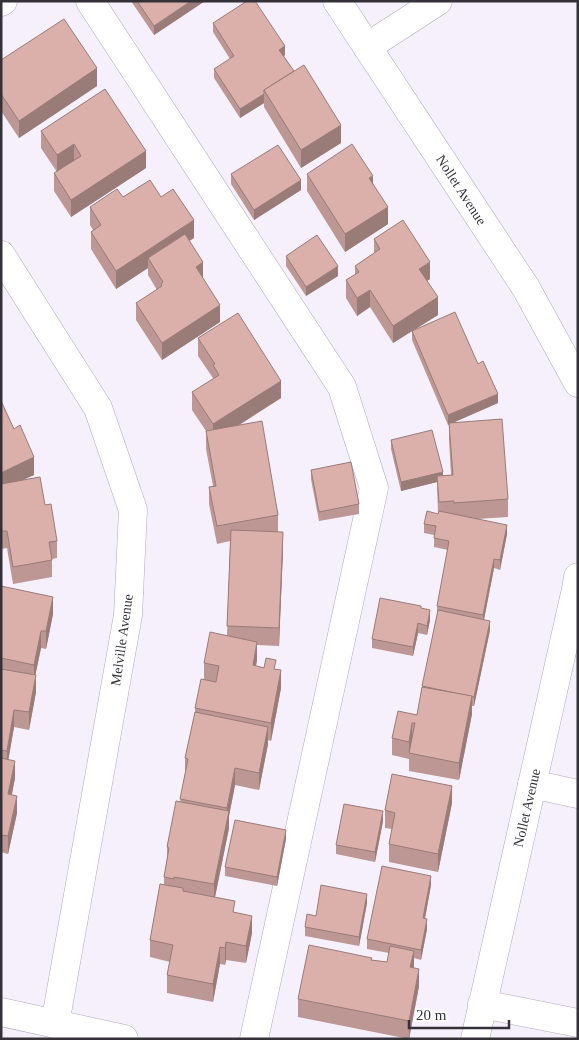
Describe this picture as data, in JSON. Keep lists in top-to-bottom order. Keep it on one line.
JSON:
{"streets":{"street":["Nollet Avenue","Melville Avenue"]},"scale_bar":"20 m"}
